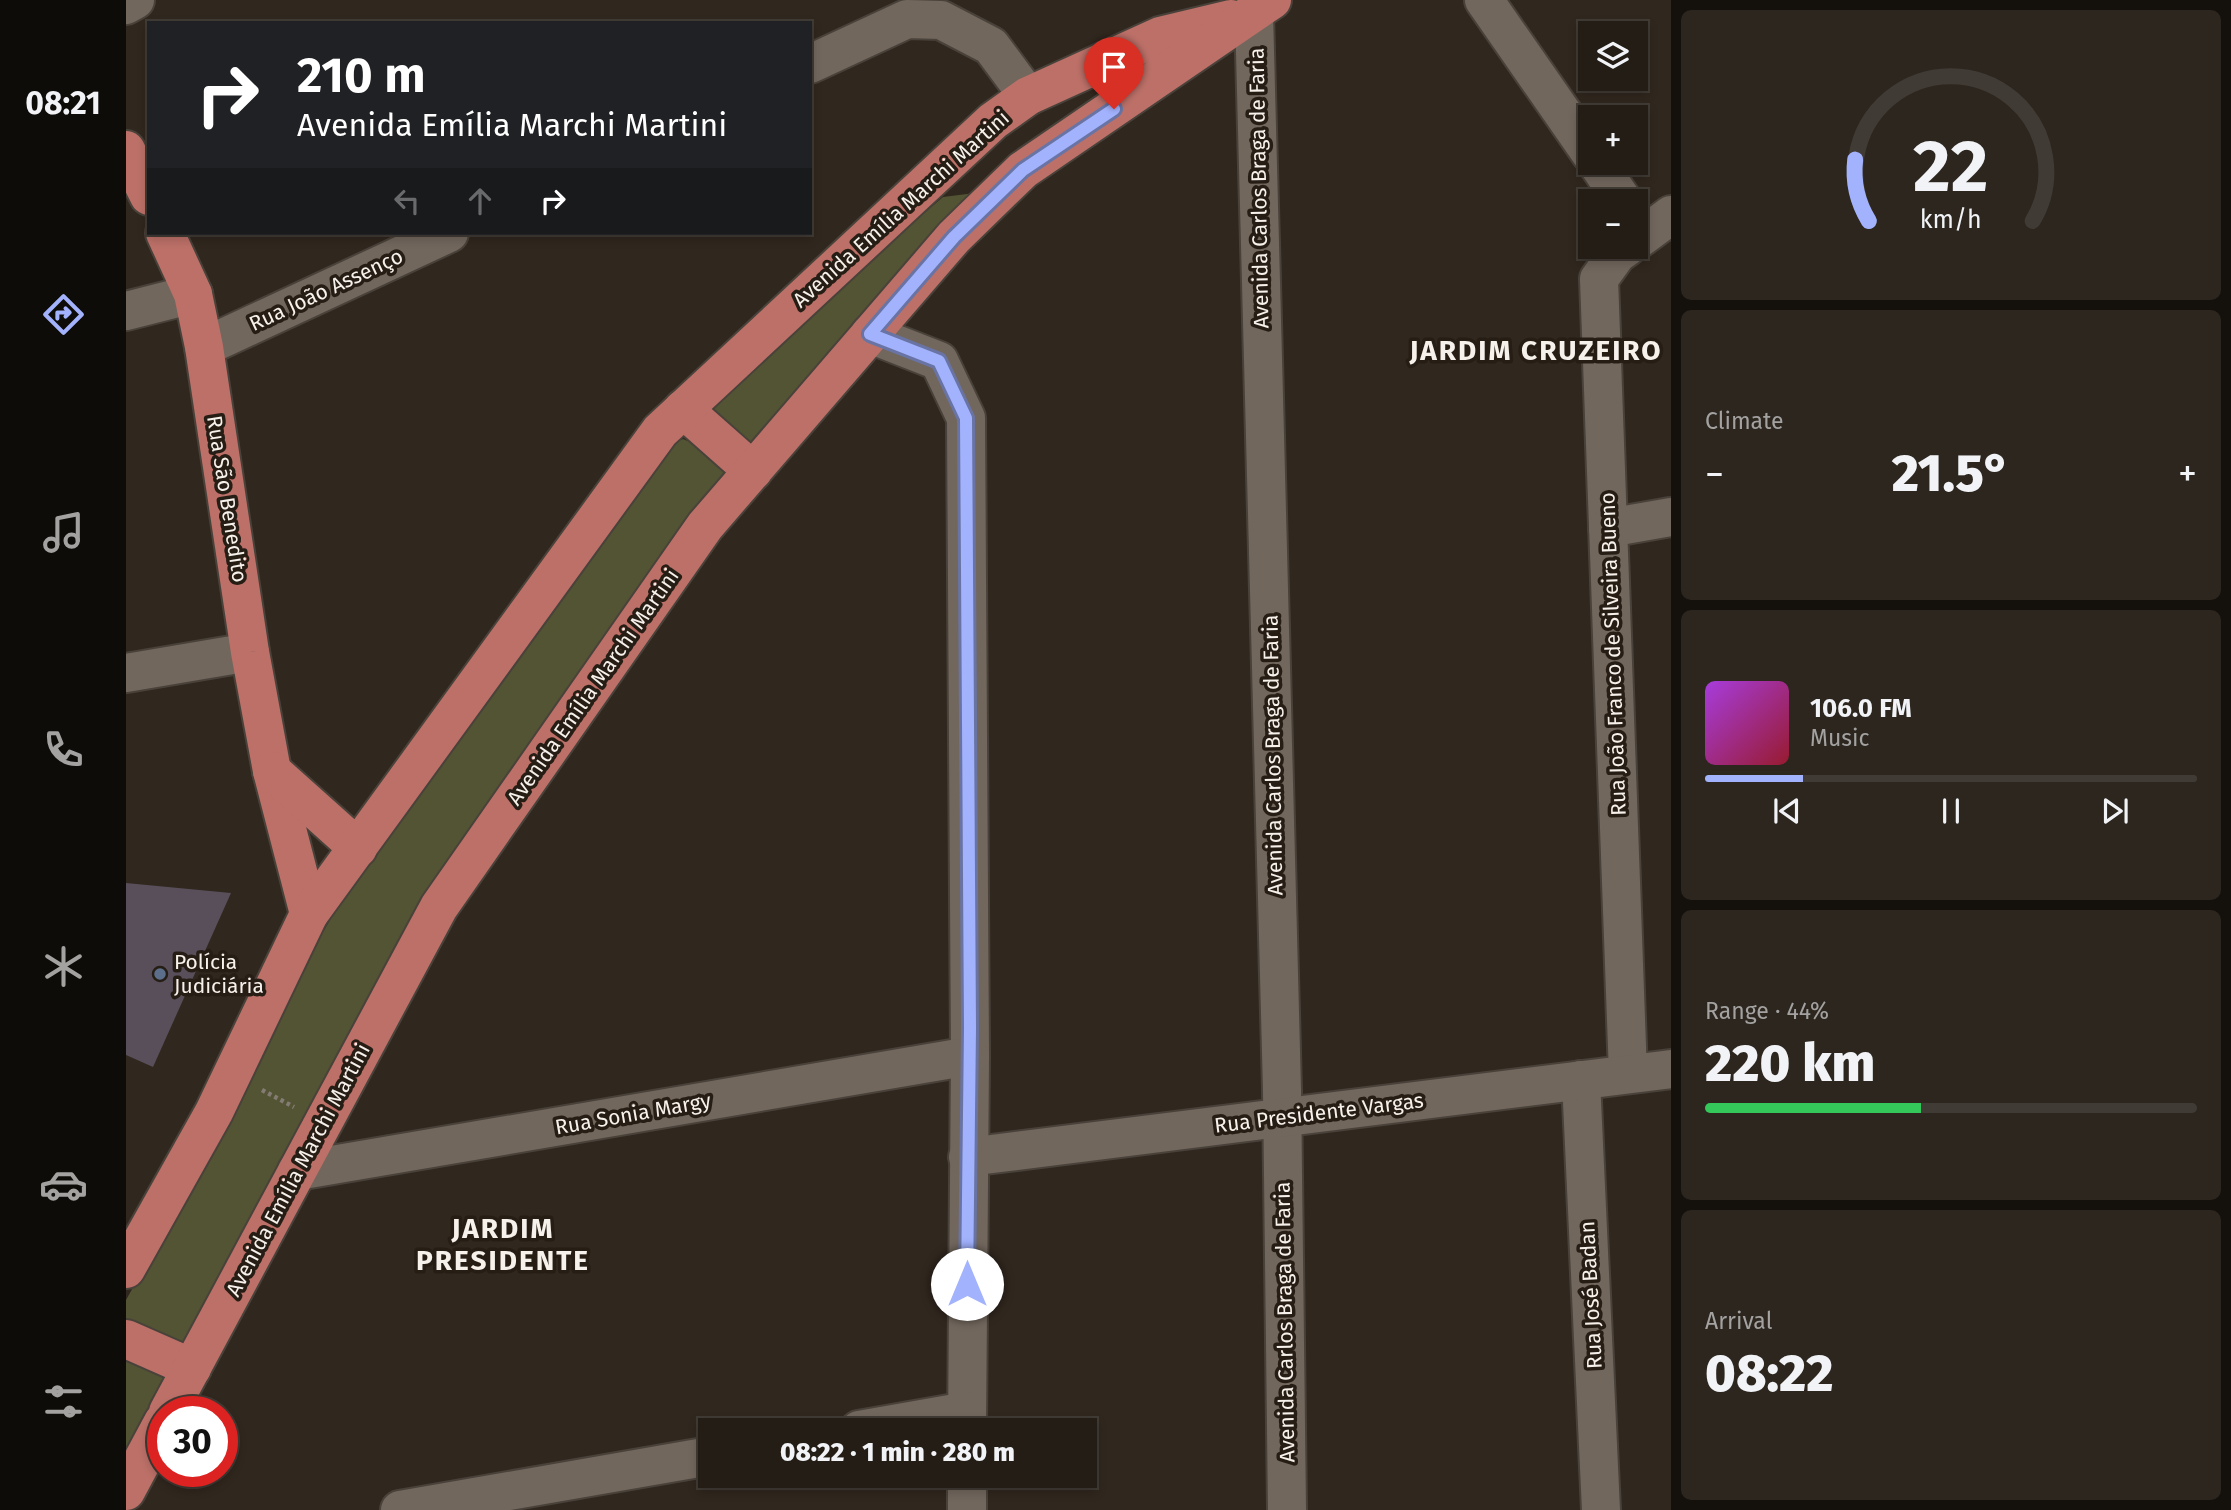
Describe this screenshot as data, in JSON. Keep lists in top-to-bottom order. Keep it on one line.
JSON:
{"streets":{"main road":["Avenida Emília Marchi Martini","Rua São Benedito"],"street":["Avenida Carlos Braga de Faria","Rua João Assenço","Rua João Franco de Silveira Bueno","Rua Presidente Vargas","Rua Sonia Margy","Rua José Badan"]},"crossings":[["Avenida Carlos Braga de Faria","Avenida Emília Marchi Martini"],["Avenida Carlos Braga de Faria","Rua Presidente Vargas"],["Avenida Emília Marchi Martini","Rua São Benedito"],["Avenida Emília Marchi Martini","Rua Sonia Margy"],["Rua João Assenço","Rua São Benedito"],["Rua João Franco de Silveira Bueno","Rua Presidente Vargas"],["Rua Presidente Vargas","Rua José Badan"]],"districts":["JARDIM CRUZEIRO","JARDIM PRESIDENTE"],"places":["Polícia Judiciária"],"page":{"tabs":"08:21","map_buttons":["+","−"],"turn":["210 m","Avenida Emília Marchi Martini"],"tile":["Climate",["Range · 44%","220 km"],["Arrival","08:22"]],"heat":["−","21.5°","+"],"song":["106.0 FM","Music"],"limit":"30","trip":"08:22 · 1 min · 280 m","gauge":["22","km/h"]}}
